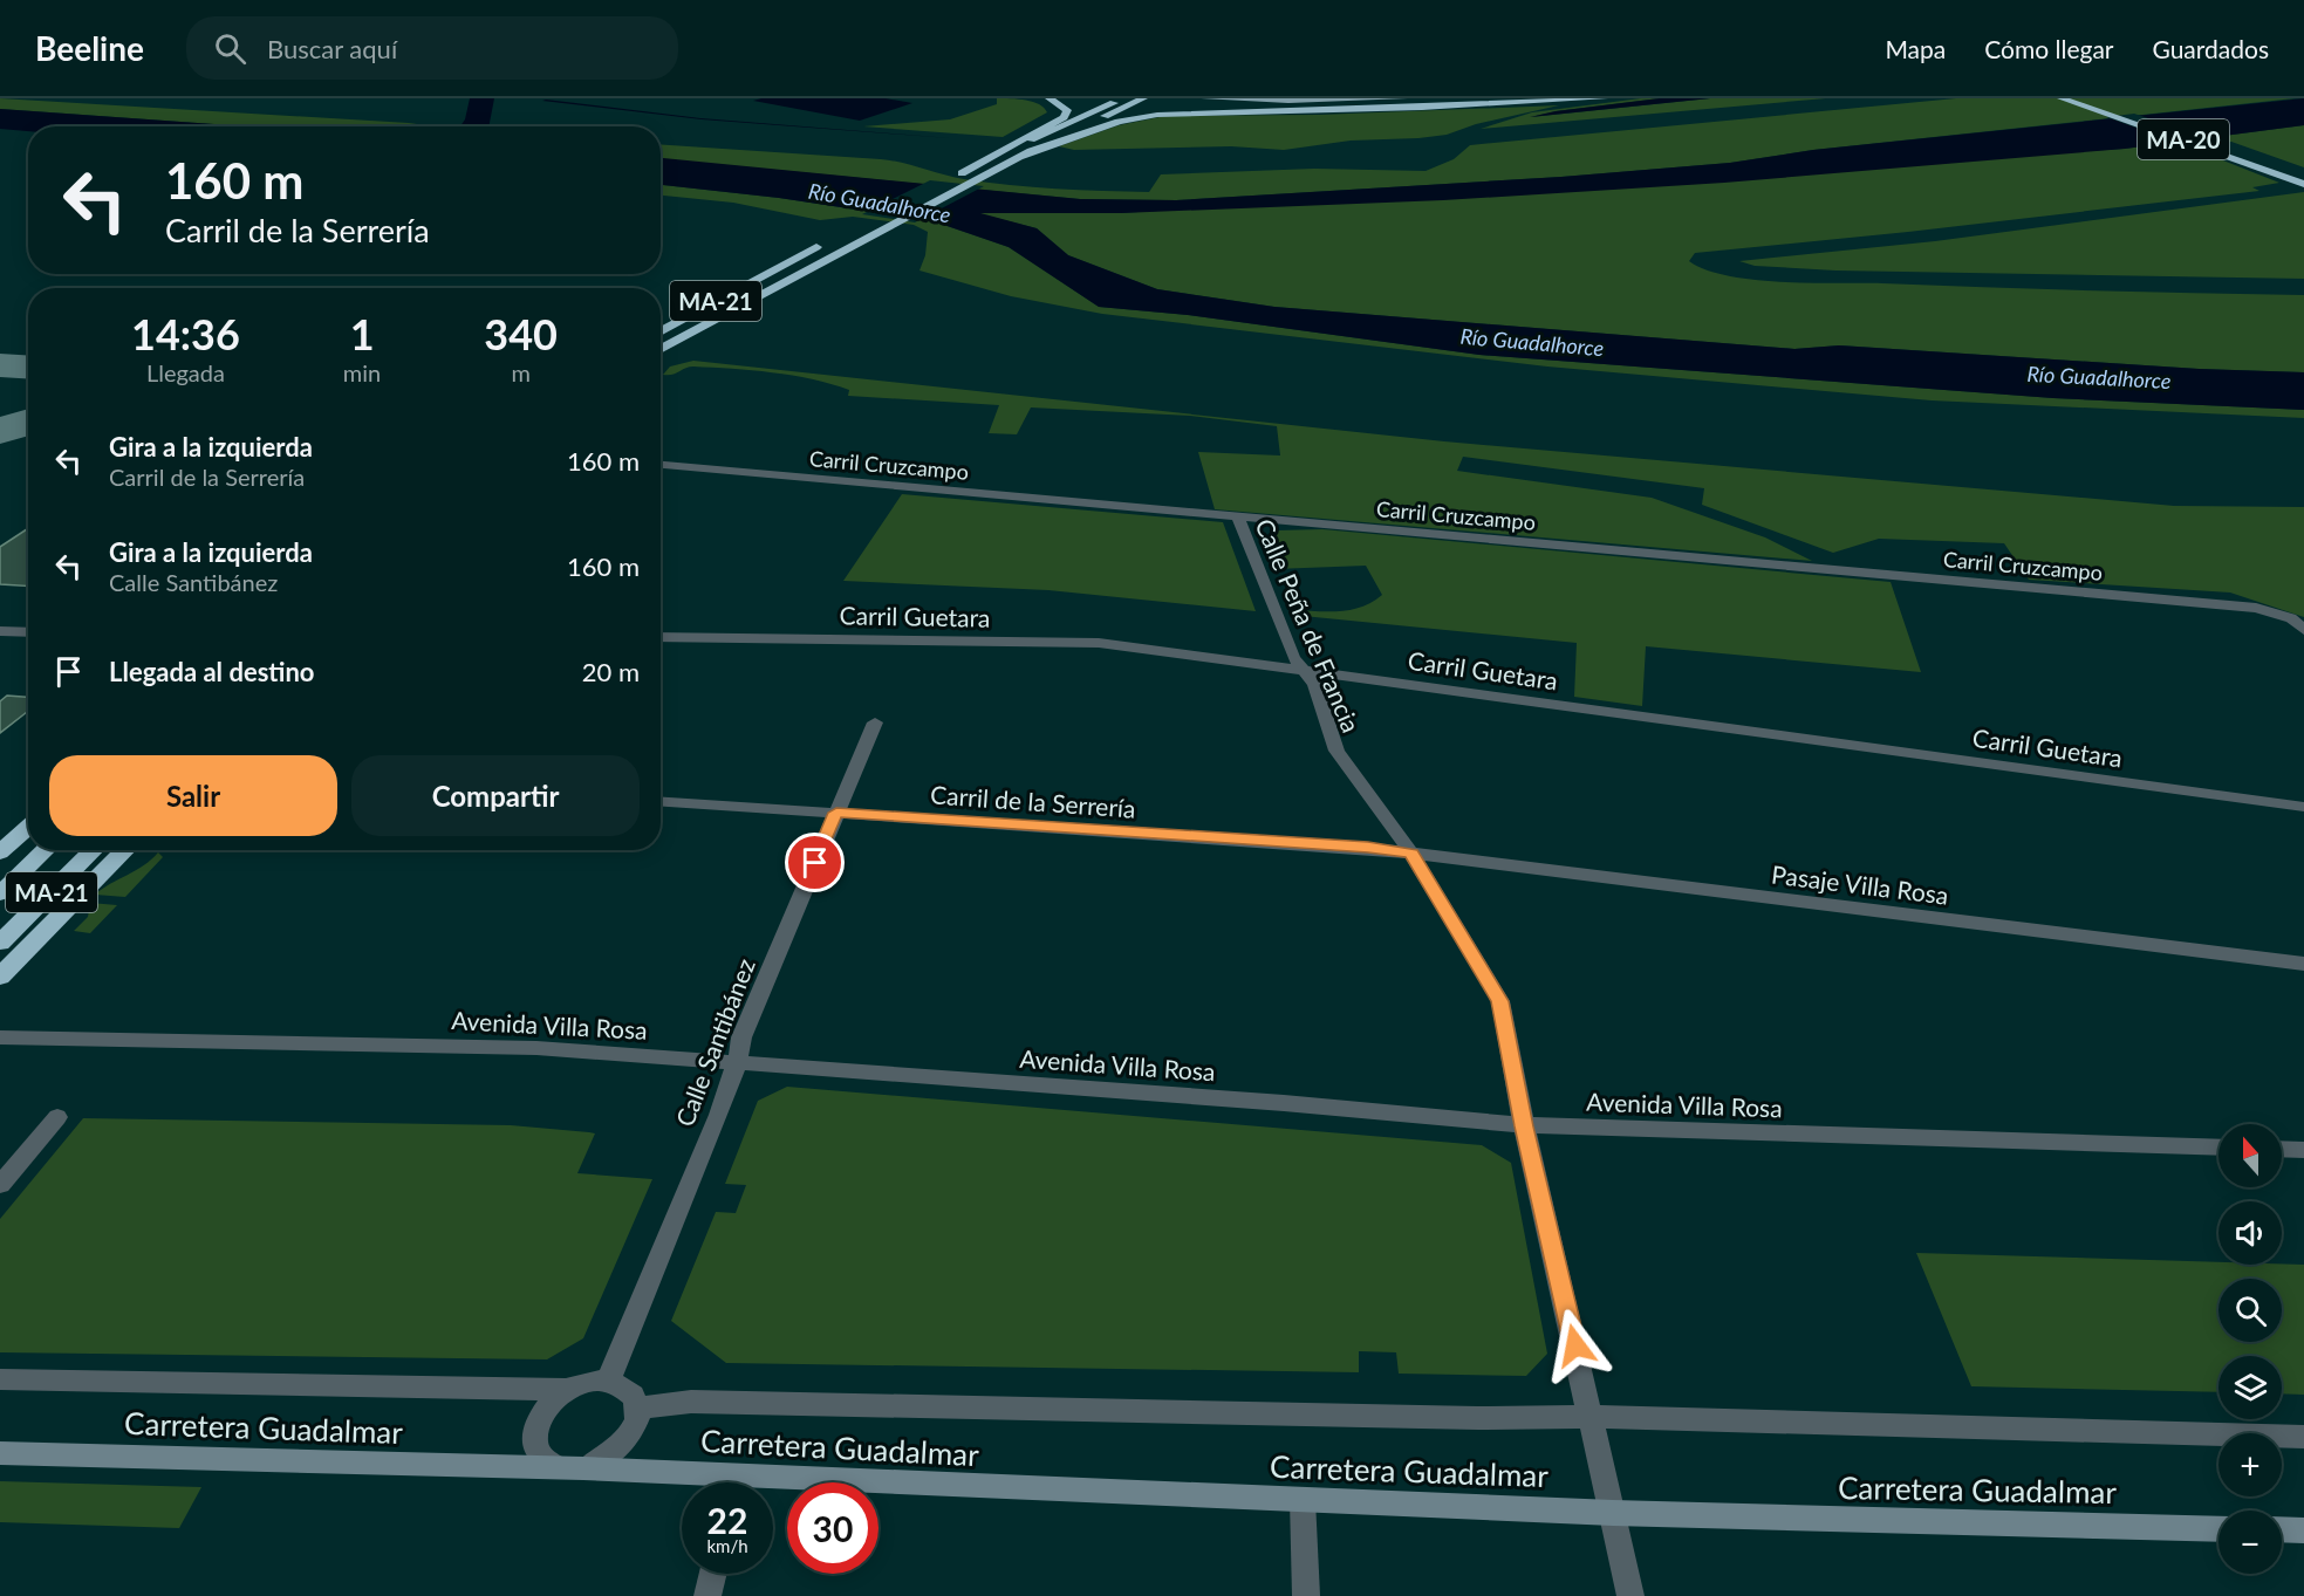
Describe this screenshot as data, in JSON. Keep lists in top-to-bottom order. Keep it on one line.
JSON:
{"streets":{"highway":["MA-20","MA-21"],"street":["Carril Cruzcampo","Carril Guetara","Calle Peña de Francia","Carril de la Serrería","Pasaje Villa Rosa","Avenida Villa Rosa","Calle Santibánez","Carretera Guadalmar"]},"crossings":[["Carril Cruzcampo","Calle Peña de Francia"],["Carril Guetara","Calle Peña de Francia"],["Calle Peña de Francia","Carril de la Serrería"],["Calle Peña de Francia","Pasaje Villa Rosa"],["Calle Peña de Francia","Avenida Villa Rosa"],["Calle Peña de Francia","Carretera Guadalmar"],["Carril de la Serrería","Pasaje Villa Rosa"],["Carril de la Serrería","Calle Santibánez"],["Avenida Villa Rosa","Calle Santibánez"],["Calle Santibánez","Carretera Guadalmar"]],"water":["Río Guadalhorce"],"north":"top","page":{"header":"Beeline","search":"Buscar aquí","nav":["Mapa","Cómo llegar","Guardados"],"turn":["160 m","Carril de la Serrería"],"eta":["14:36","Llegada","1","min","340","m"],"list":[{"name":"Gira a la izquierda","note":"Carril de la Serrería","value":"160 m"},{"name":"Gira a la izquierda","note":"Calle Santibánez","value":"160 m"},{"name":"Llegada al destino","value":"20 m"}],"buttons":["Salir","Compartir"],"map_buttons":["+","−"],"speed":"22 km/h","limit":"30"}}
